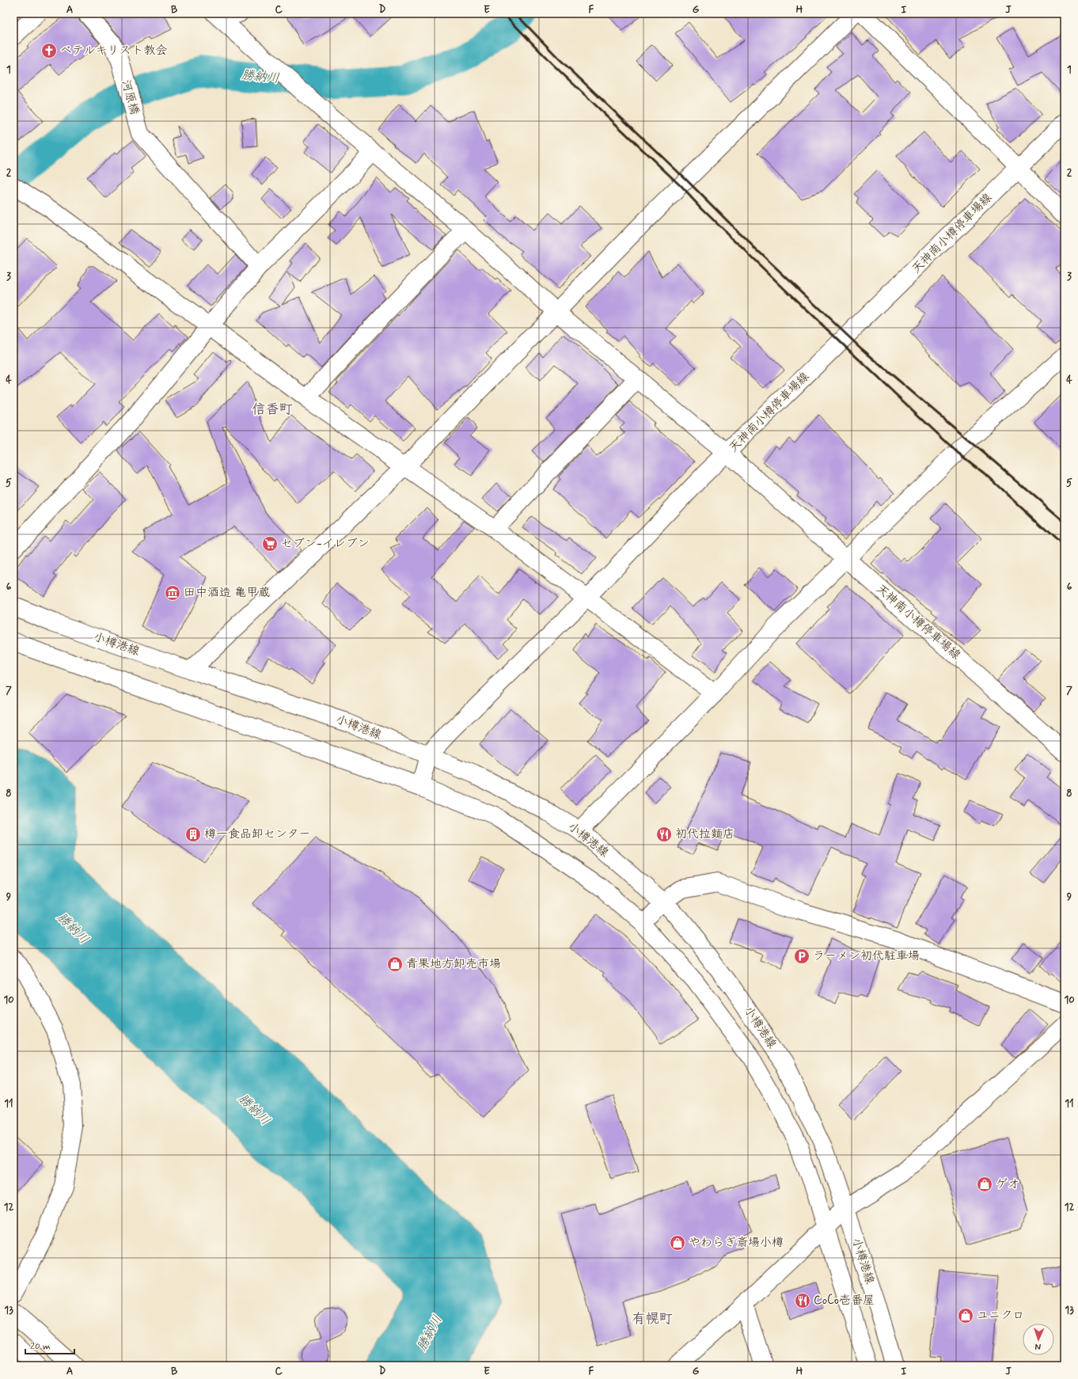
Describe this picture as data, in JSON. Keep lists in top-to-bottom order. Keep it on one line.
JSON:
{"streets":{"street":["河原橋","天神南小樽停車場線","小樽港線"]},"districts":["信香町","有幌町"],"water":["勝納川"],"places":{"church":["べテルキリスト教会"],"supermarket":["セブン-イレブン"],"museum":["田中酒造 亀甲蔵"],"building":["樽一食品卸センター"],"restaurant":["初代拉麵店","CoCo壱番屋"],"parking":["ラーメン初代駐車場"],"shop":["青果地方卸売市場","ゲオ","やわらぎ斎場小樽","ユニクロ"]},"scale_bar":"20 m","north":"bottom","grid":{"columns":["A","B","C","D","E","F","G","H","I","J"],"rows":["1","2","3","4","5","6","7","8","9","10","11","12","13"]}}
